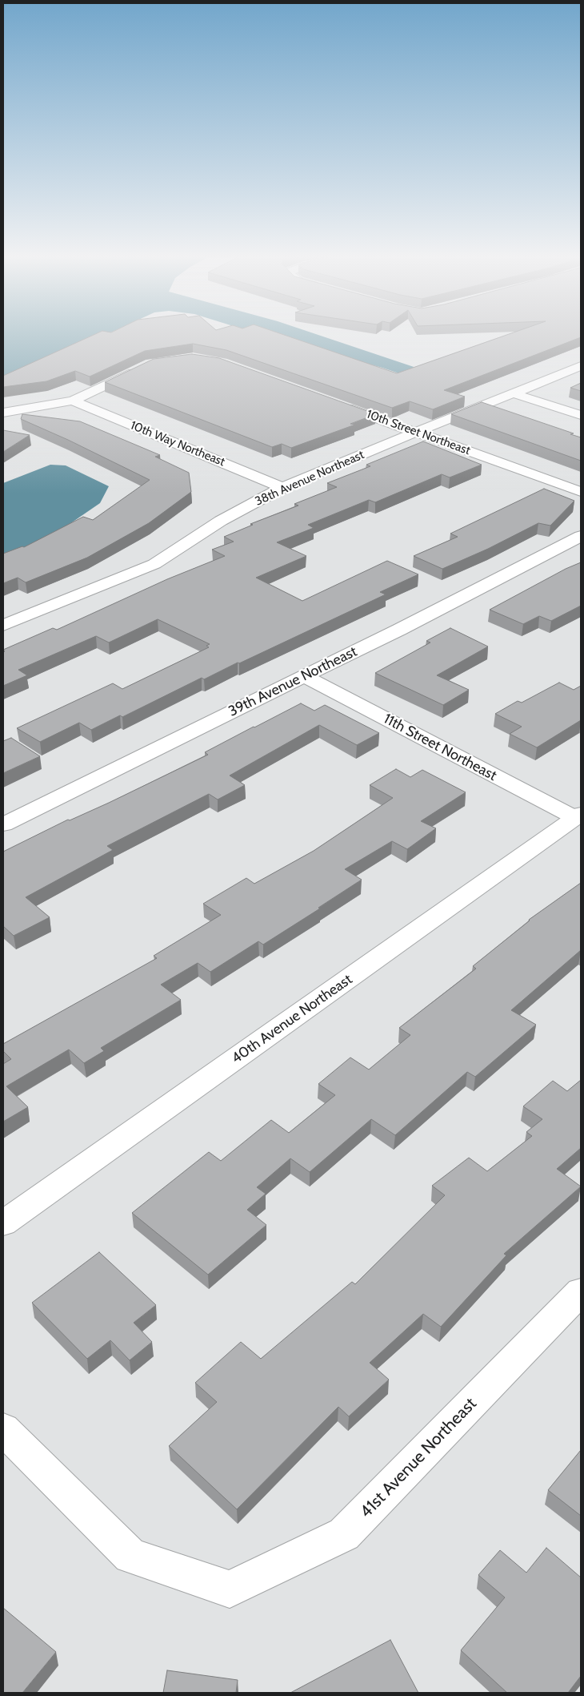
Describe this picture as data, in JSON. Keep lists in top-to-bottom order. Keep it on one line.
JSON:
{"streets":{"street":["10th Street Northeast","10th Way Northeast","38th Avenue Northeast","39th Avenue Northeast","11th Street Northeast","40th Avenue Northeast","41st Avenue Northeast"]},"crossings":[["10th Street Northeast","38th Avenue Northeast"],["10th Way Northeast","38th Avenue Northeast"],["39th Avenue Northeast","11th Street Northeast"],["11th Street Northeast","40th Avenue Northeast"]]}
